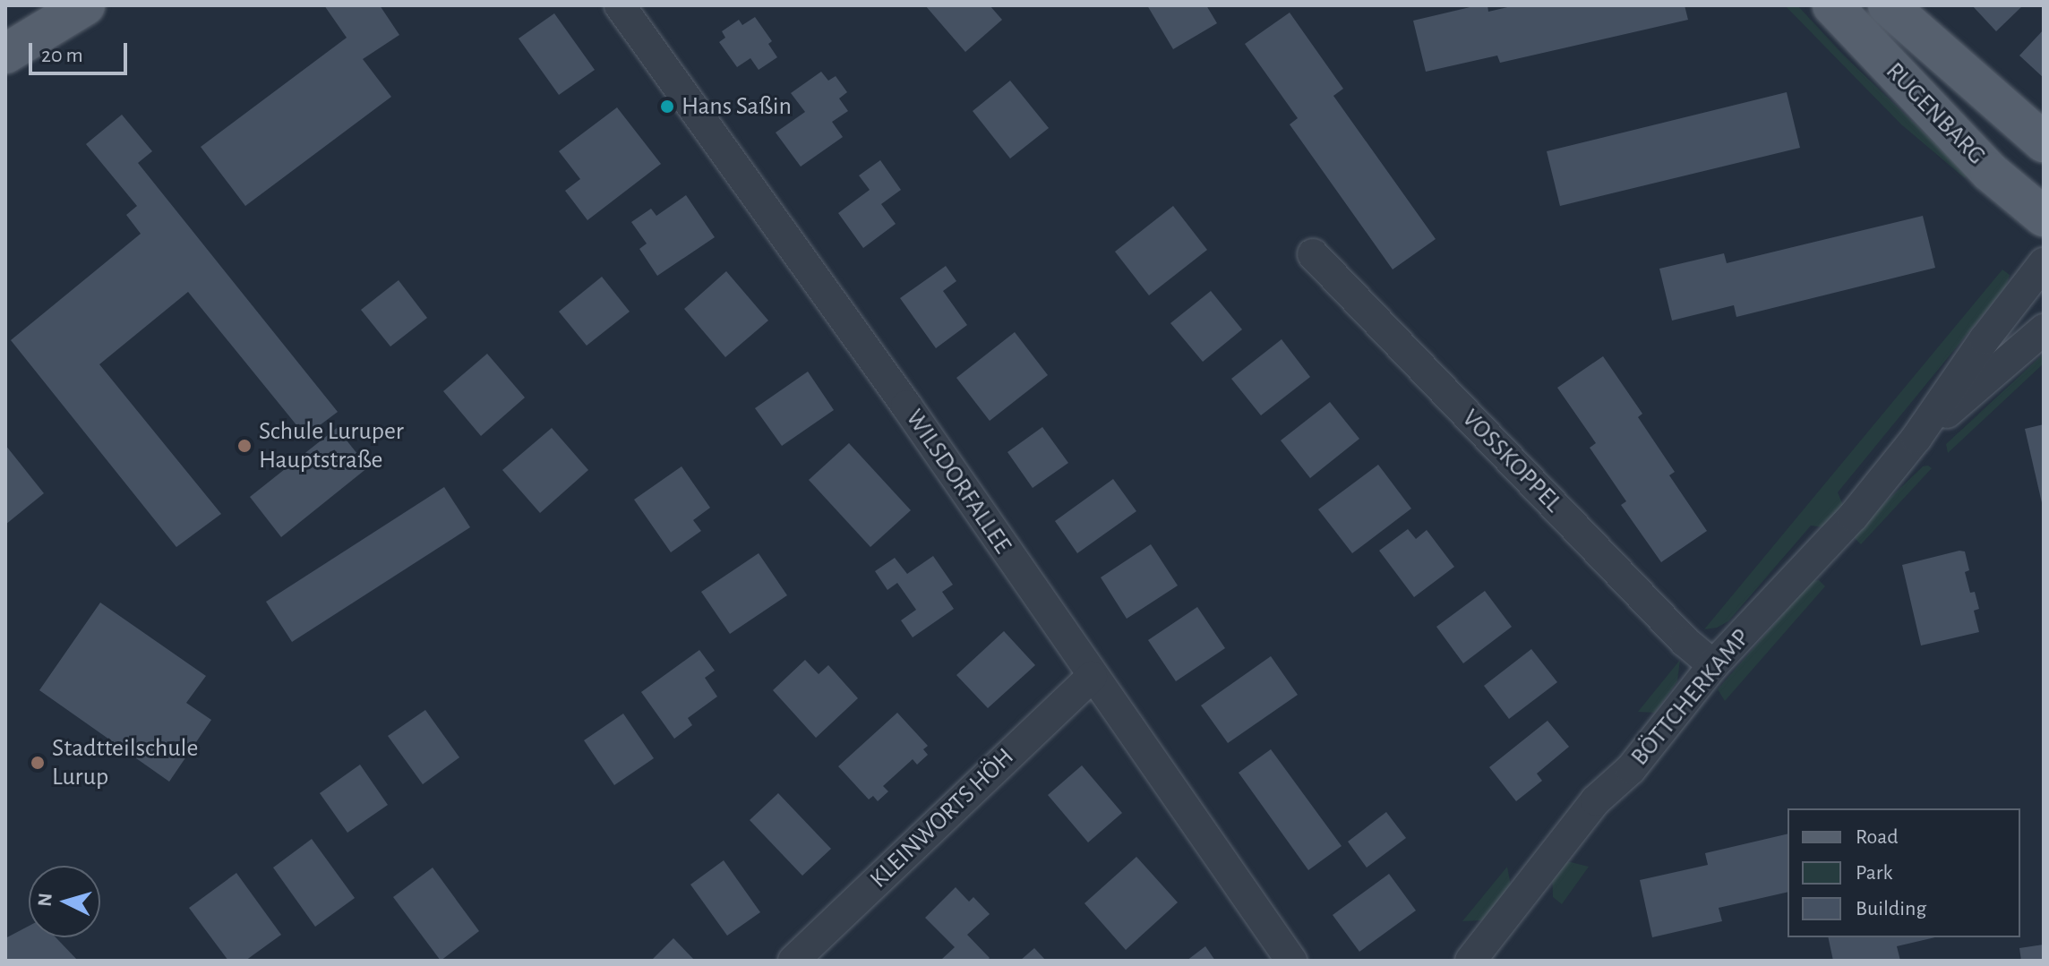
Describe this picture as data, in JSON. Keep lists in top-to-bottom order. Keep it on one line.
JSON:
{"streets":{"main road":["RUGENBARG"],"street":["VOSSKOPPEL","WILSDORFALLEE","BÖTTCHERKAMP","KLEINWORTS HÖH"]},"crossings":[["VOSSKOPPEL","BÖTTCHERKAMP"],["WILSDORFALLEE","KLEINWORTS HÖH"]],"places":["Hans Saßin","Schule Luruper Hauptstraße","Stadtteilschule Lurup"],"legend":["Road","Park","Building"],"scale_bar":"20 m","north":"left"}
